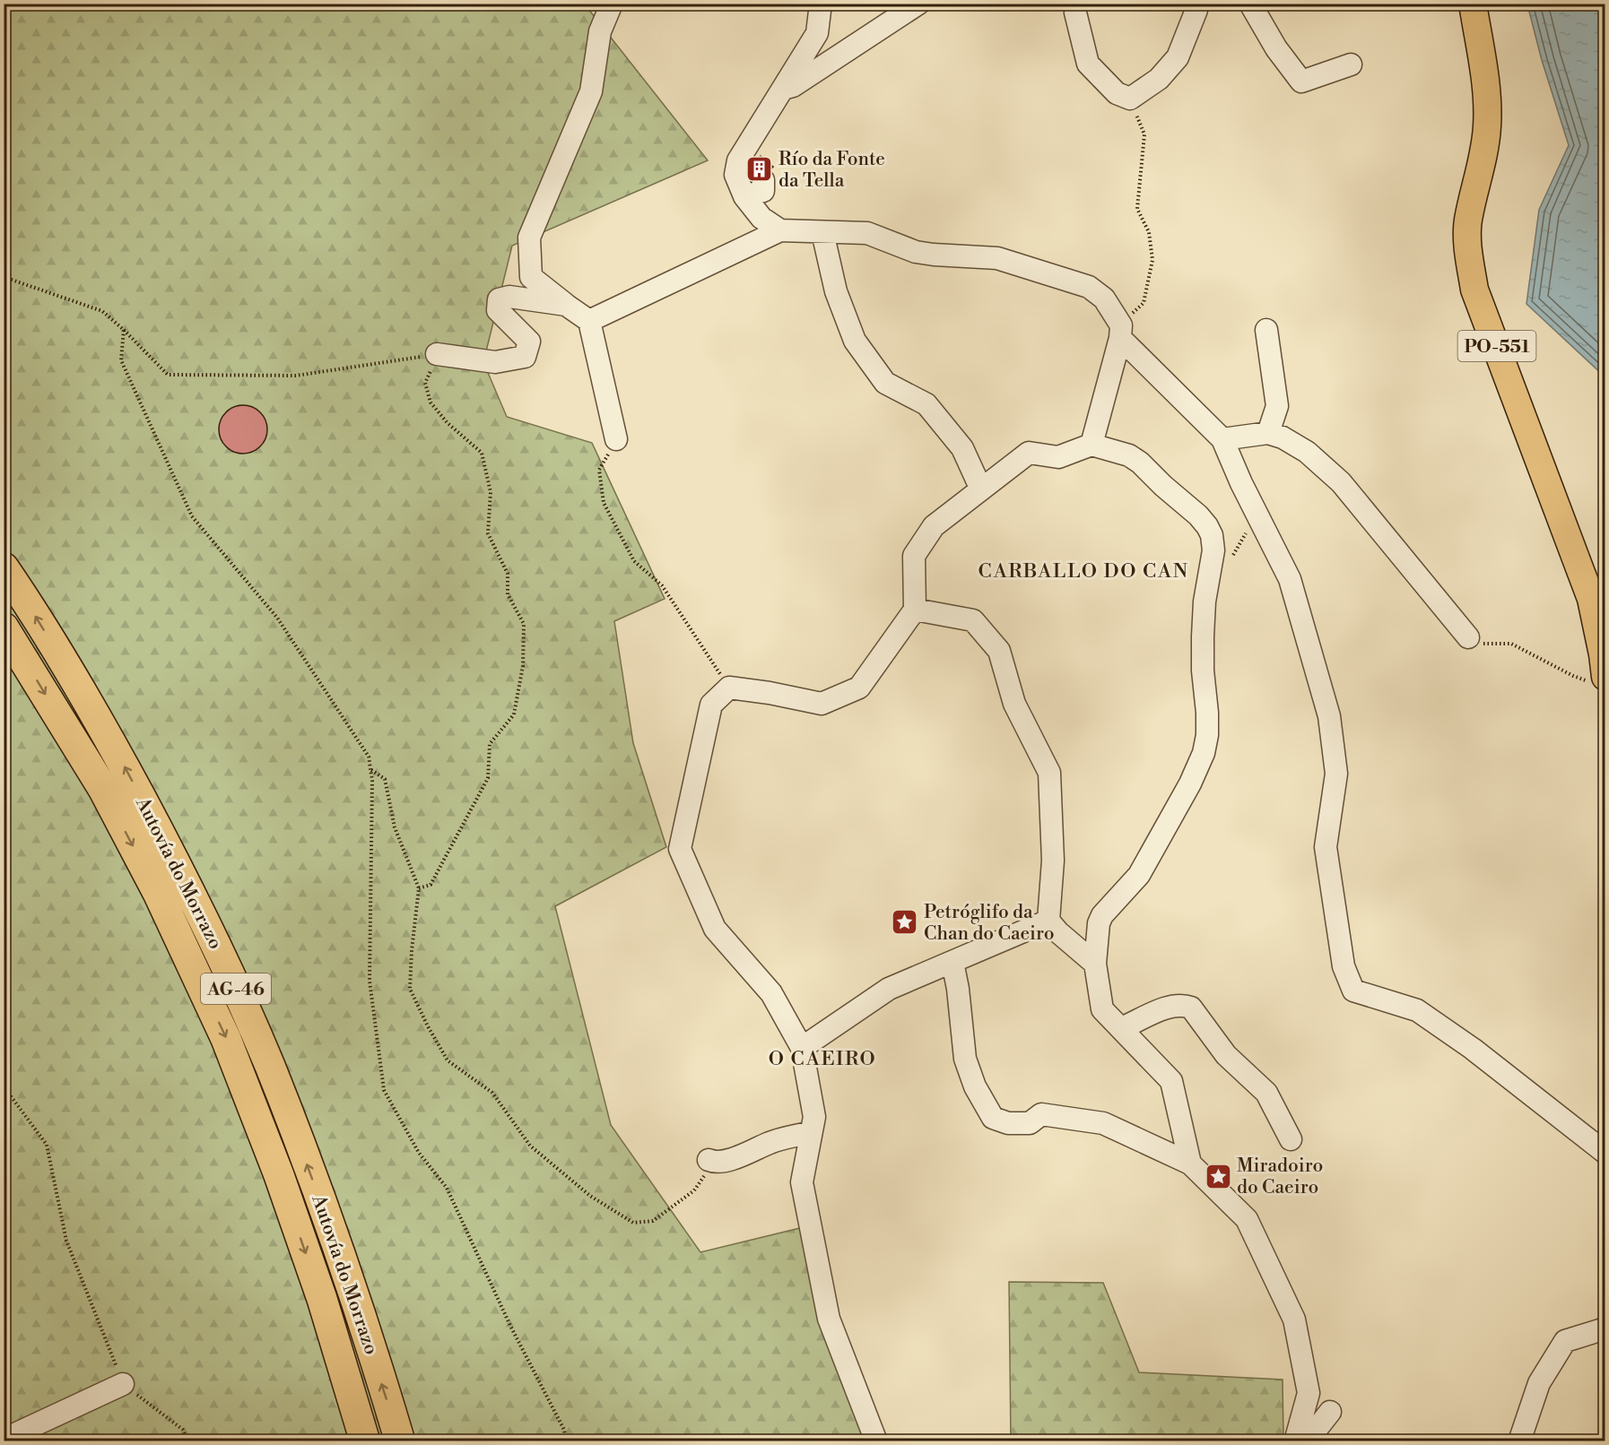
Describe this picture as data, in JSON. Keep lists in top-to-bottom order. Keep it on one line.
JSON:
{"streets":{"highway":["Autovía do Morrazo","AG-46"],"main road":["PO-551"]},"districts":["CARBALLO DO CAN","O CAEIRO"],"places":{"building":["Río da Fonte da Tella"],"place":["Petróglifo da Chan do Caeiro","Miradoiro do Caeiro"]}}
